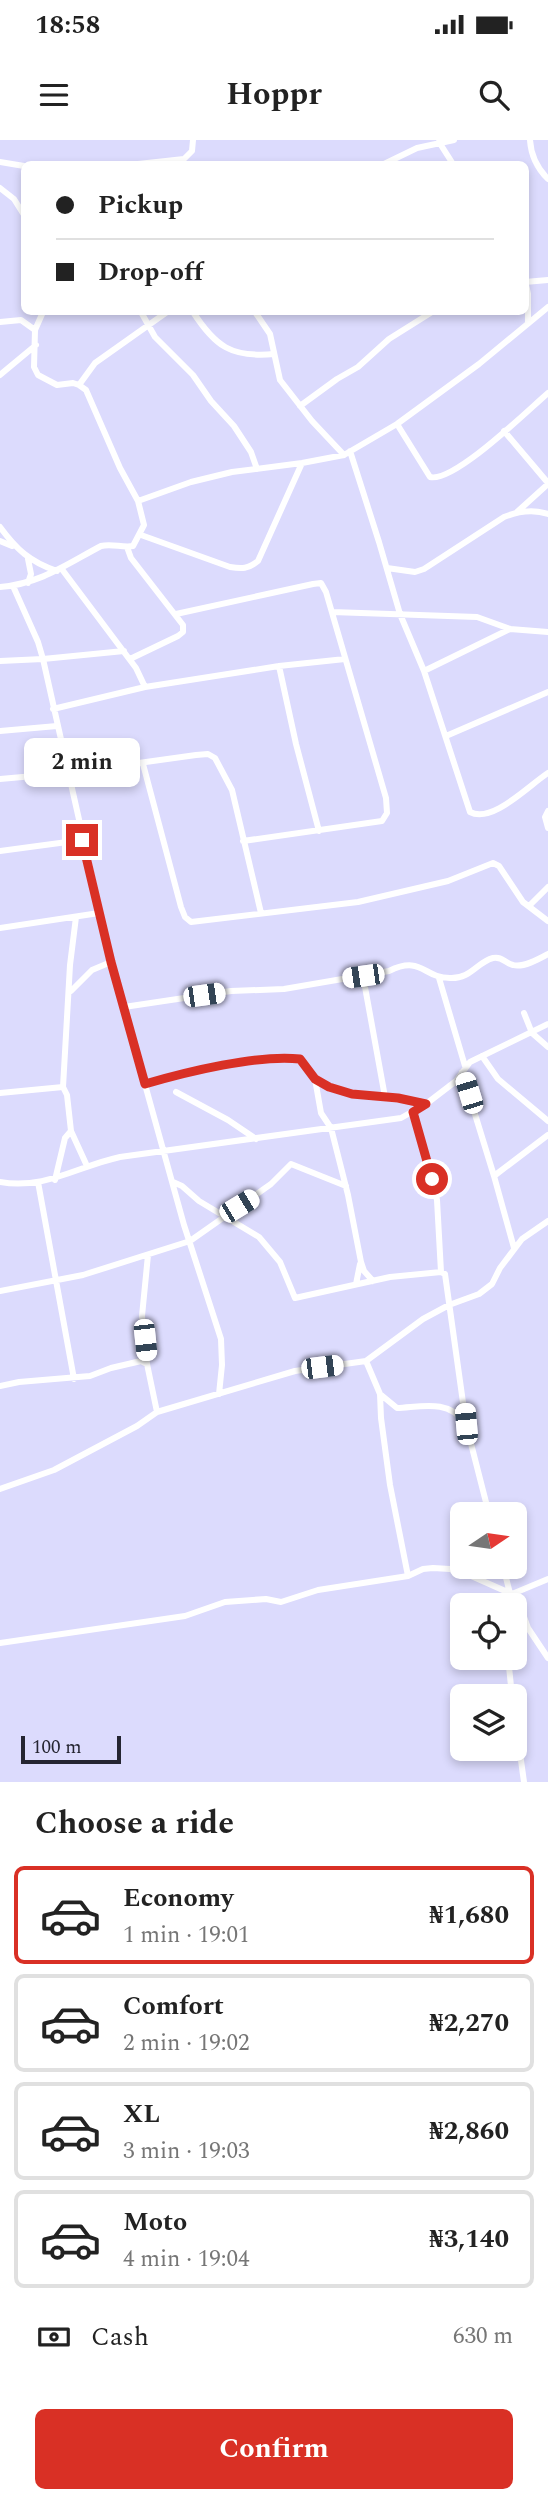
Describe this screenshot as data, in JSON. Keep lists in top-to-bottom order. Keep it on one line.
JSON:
{"scale_bar":"100 m","north":"right","page":{"status":"18:58","header":"Hoppr","banner":["Pickup","Drop-off"],"bubble":"2 min","scale":"100 m","heading":"Choose a ride","list":[{"name":"Economy","note":"1 min · 19:01","value":"₦1,680"},{"name":"Comfort","note":"2 min · 19:02","value":"₦2,270"},{"name":"XL","note":"3 min · 19:03","value":"₦2,860"},{"name":"Moto","note":"4 min · 19:04","value":"₦3,140"}],"pay":["Cash","630 m"],"buttons":"Confirm"}}
